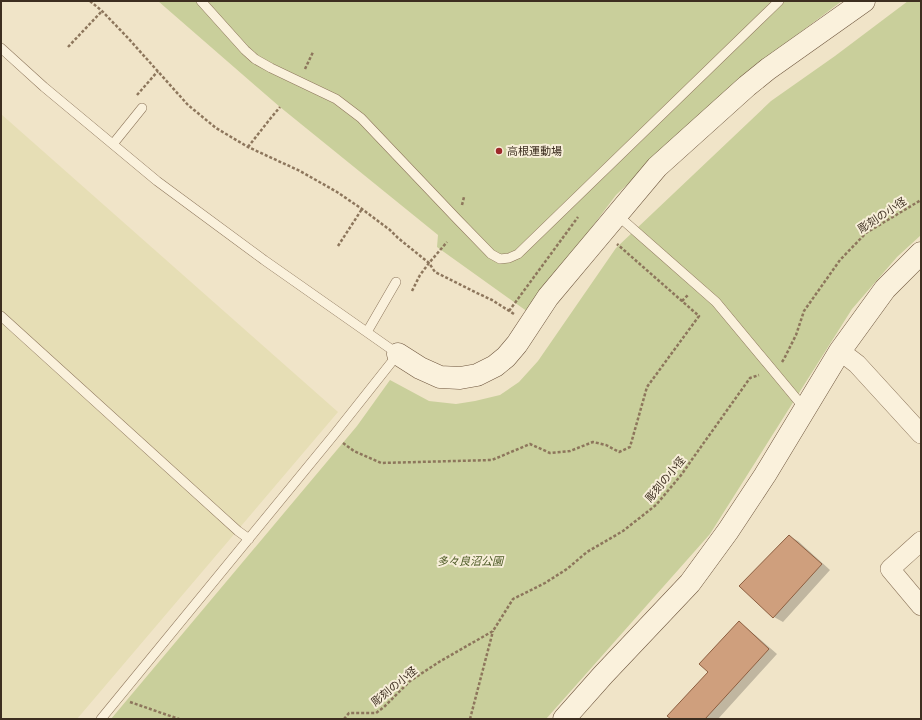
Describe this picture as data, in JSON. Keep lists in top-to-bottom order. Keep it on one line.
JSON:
{"streets":{"path":["彫刻の小径"]},"parks":["多々良沼公園"],"places":["高根運動場"]}
